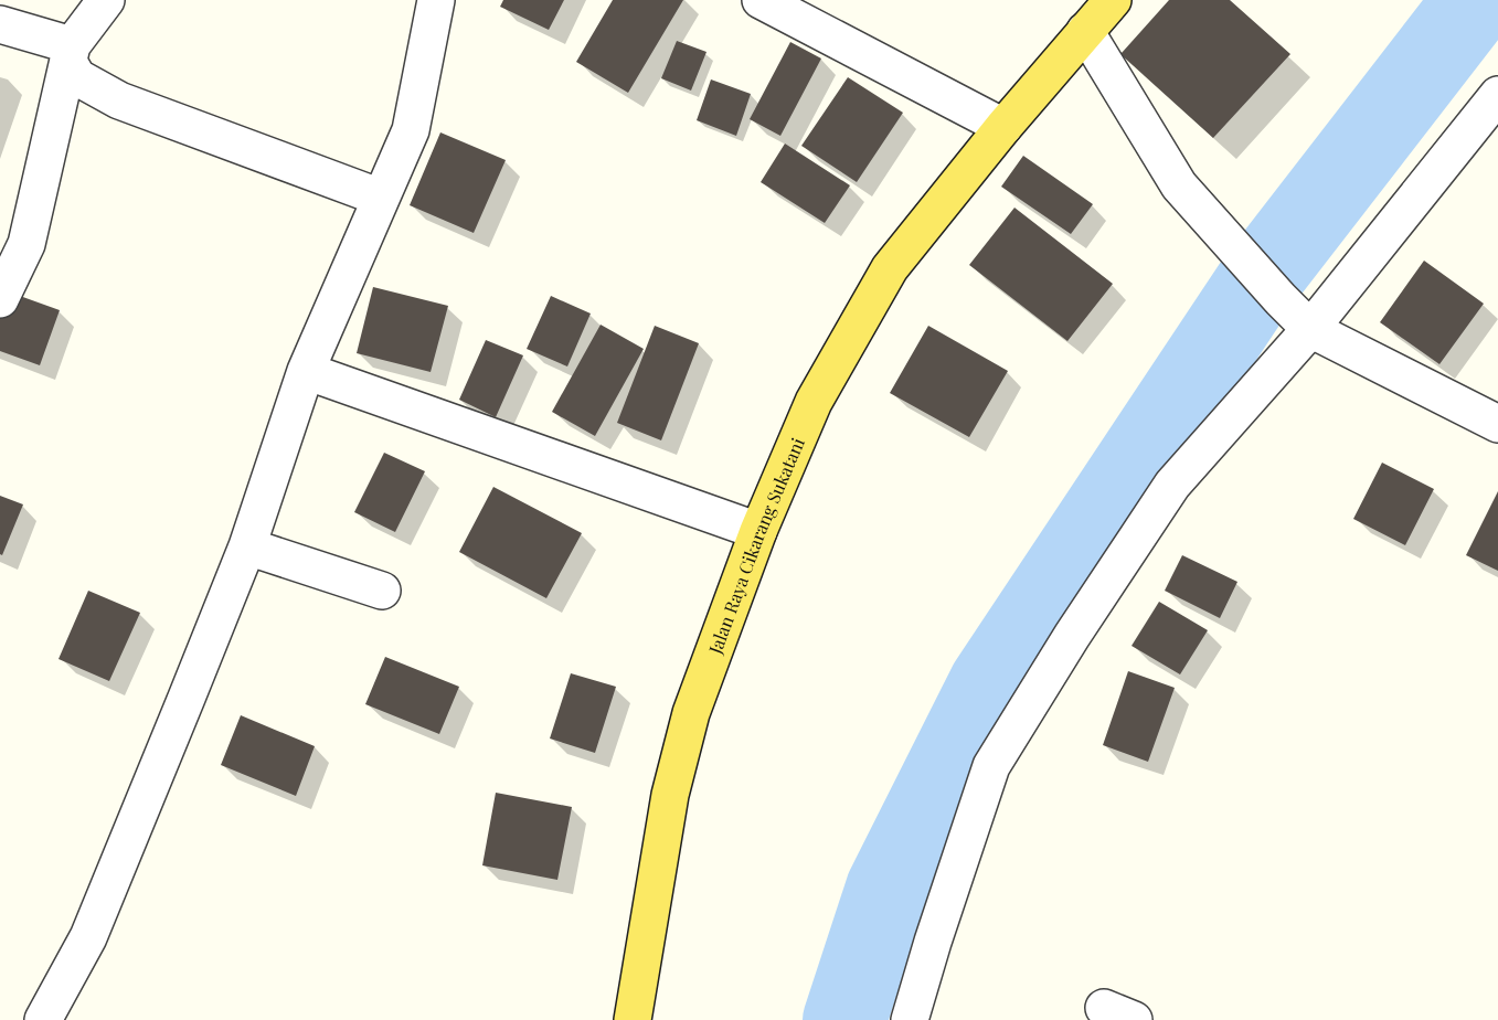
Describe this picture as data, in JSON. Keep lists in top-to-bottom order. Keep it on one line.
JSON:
{"streets":{"main road":["Jalan Raya Cikarang Sukatani"]}}
